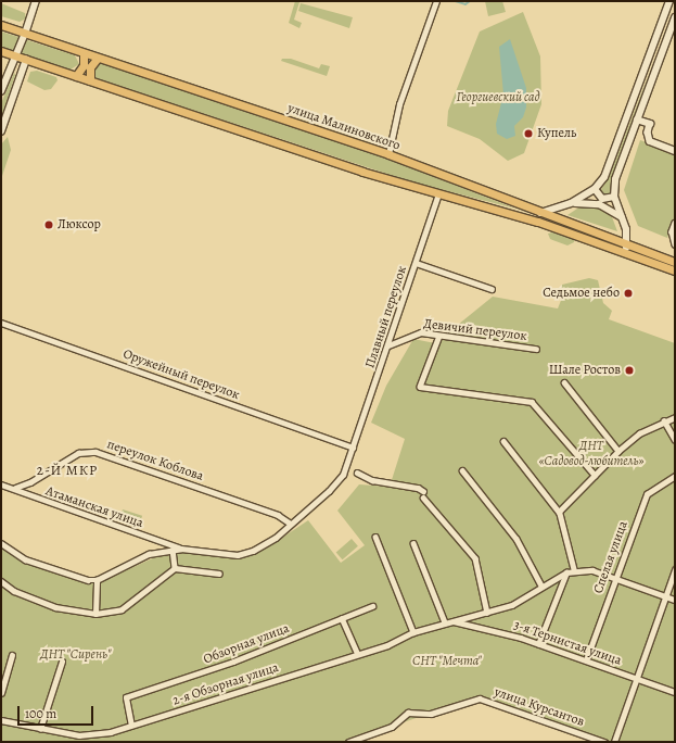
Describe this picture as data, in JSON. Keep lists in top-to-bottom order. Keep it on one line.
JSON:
{"streets":{"highway":["улица Малиновского"],"street":["Плавный переулок","Девичий переулок","Оружейный переулок","переулок Коблова","Атаманская улица","Спелая улица","3-я Тернистая улица","Обзорная улица","2-я Обзорная улица","улица Курсантов"]},"crossings":[["улица Малиновского","Плавный переулок"],["Плавный переулок","Девичий переулок"],["Плавный переулок","Оружейный переулок"],["Плавный переулок","переулок Коблова"],["Плавный переулок","Атаманская улица"],["переулок Коблова","Атаманская улица"],["Спелая улица","3-я Тернистая улица"],["3-я Тернистая улица","2-я Обзорная улица"],["Обзорная улица","2-я Обзорная улица"]],"districts":["2-Й МКР"],"parks":["Георгиевский сад","ДНТ «Садовод-любитель»","ДНТ \"Сирень\"","СНТ \"Мечта\""],"places":["Купель","Люксор","Седьмое небо","Шале Ростов"],"scale_bar":"100 m"}
